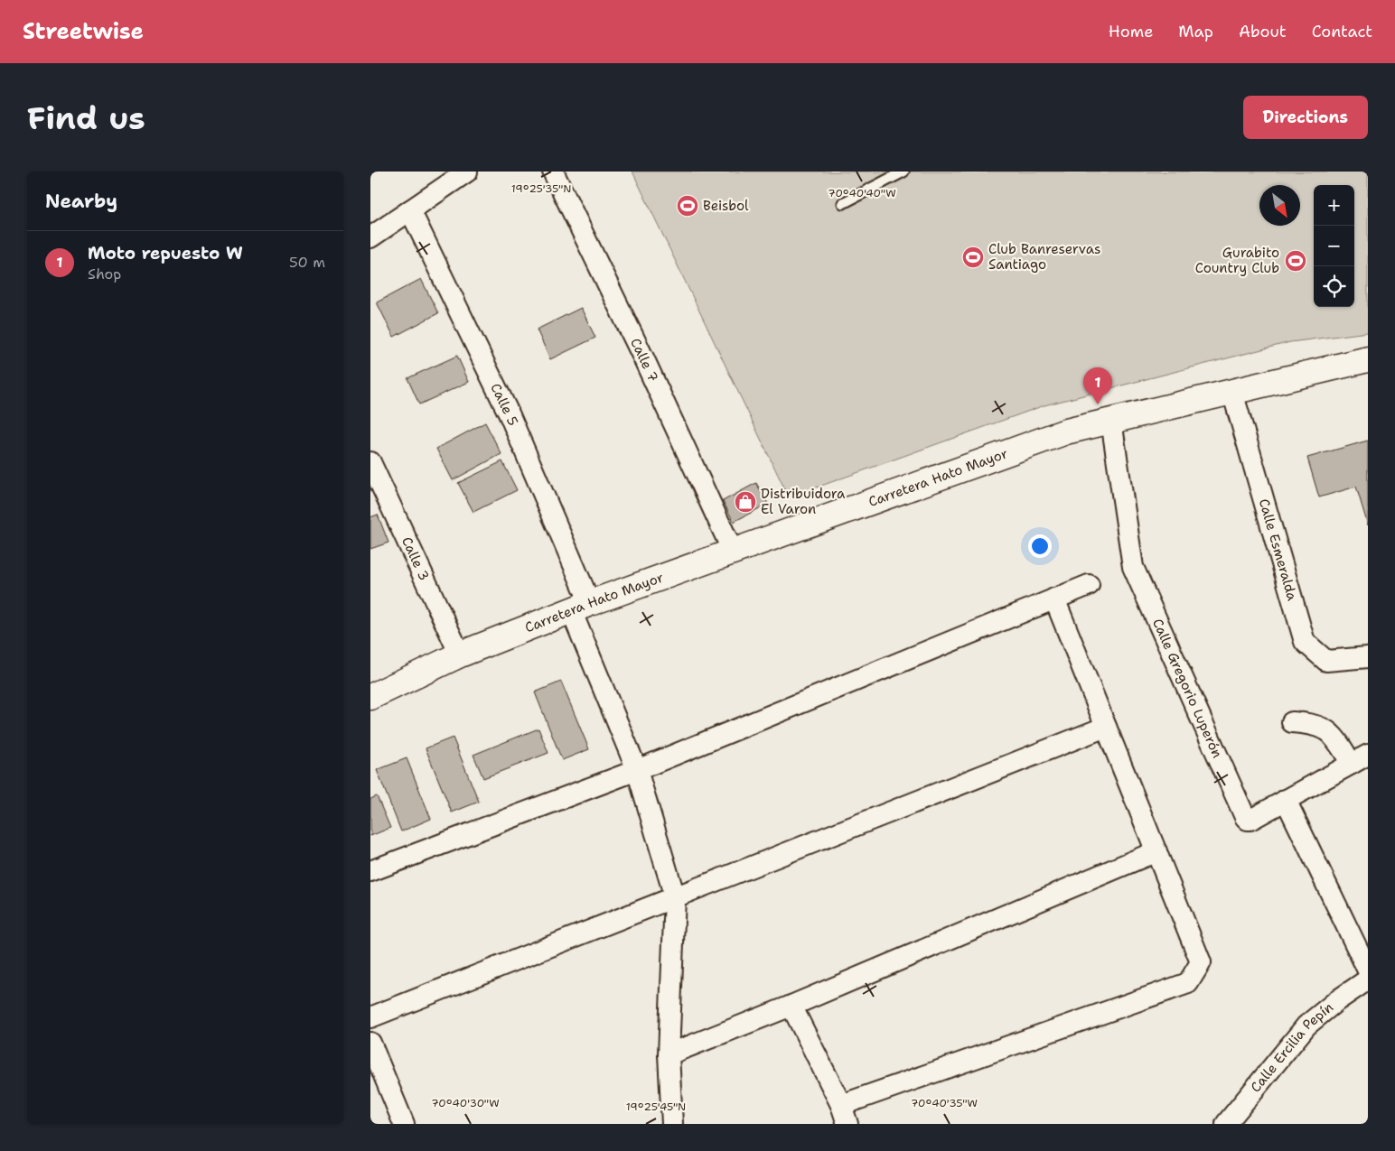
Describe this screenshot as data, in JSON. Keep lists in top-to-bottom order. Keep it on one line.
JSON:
{"streets":{"street":["Calle 7","Calle 5","Carretera Hato Mayor","Calle Esmeralda","Calle 3","Calle Gregorio Luperón","Calle Ercilia Pepín"]},"crossings":[["Calle 7","Carretera Hato Mayor"],["Calle 5","Carretera Hato Mayor"],["Carretera Hato Mayor","Calle Esmeralda"],["Carretera Hato Mayor","Calle 3"],["Carretera Hato Mayor","Calle Gregorio Luperón"]],"places":{"sports":["Beisbol","Club Banreservas Santiago","Gurabito Country Club"],"shop":["Distribuidora El Varon"]},"north":"bottom right","page":{"header":"Streetwise","nav":["Home","Map","About","Contact"],"buttons":"Directions","title":"Find us","heading":"Nearby","map_buttons":["+","−"],"list":[{"mark":"1","name":"Moto repuesto W","note":"Shop","value":"50 m"}],"pins":"1"},"coordinates":["19°25'35\"N","70°40'40\"W","70°40'30\"W","70°40'35\"W","19°25'45\"N"]}
